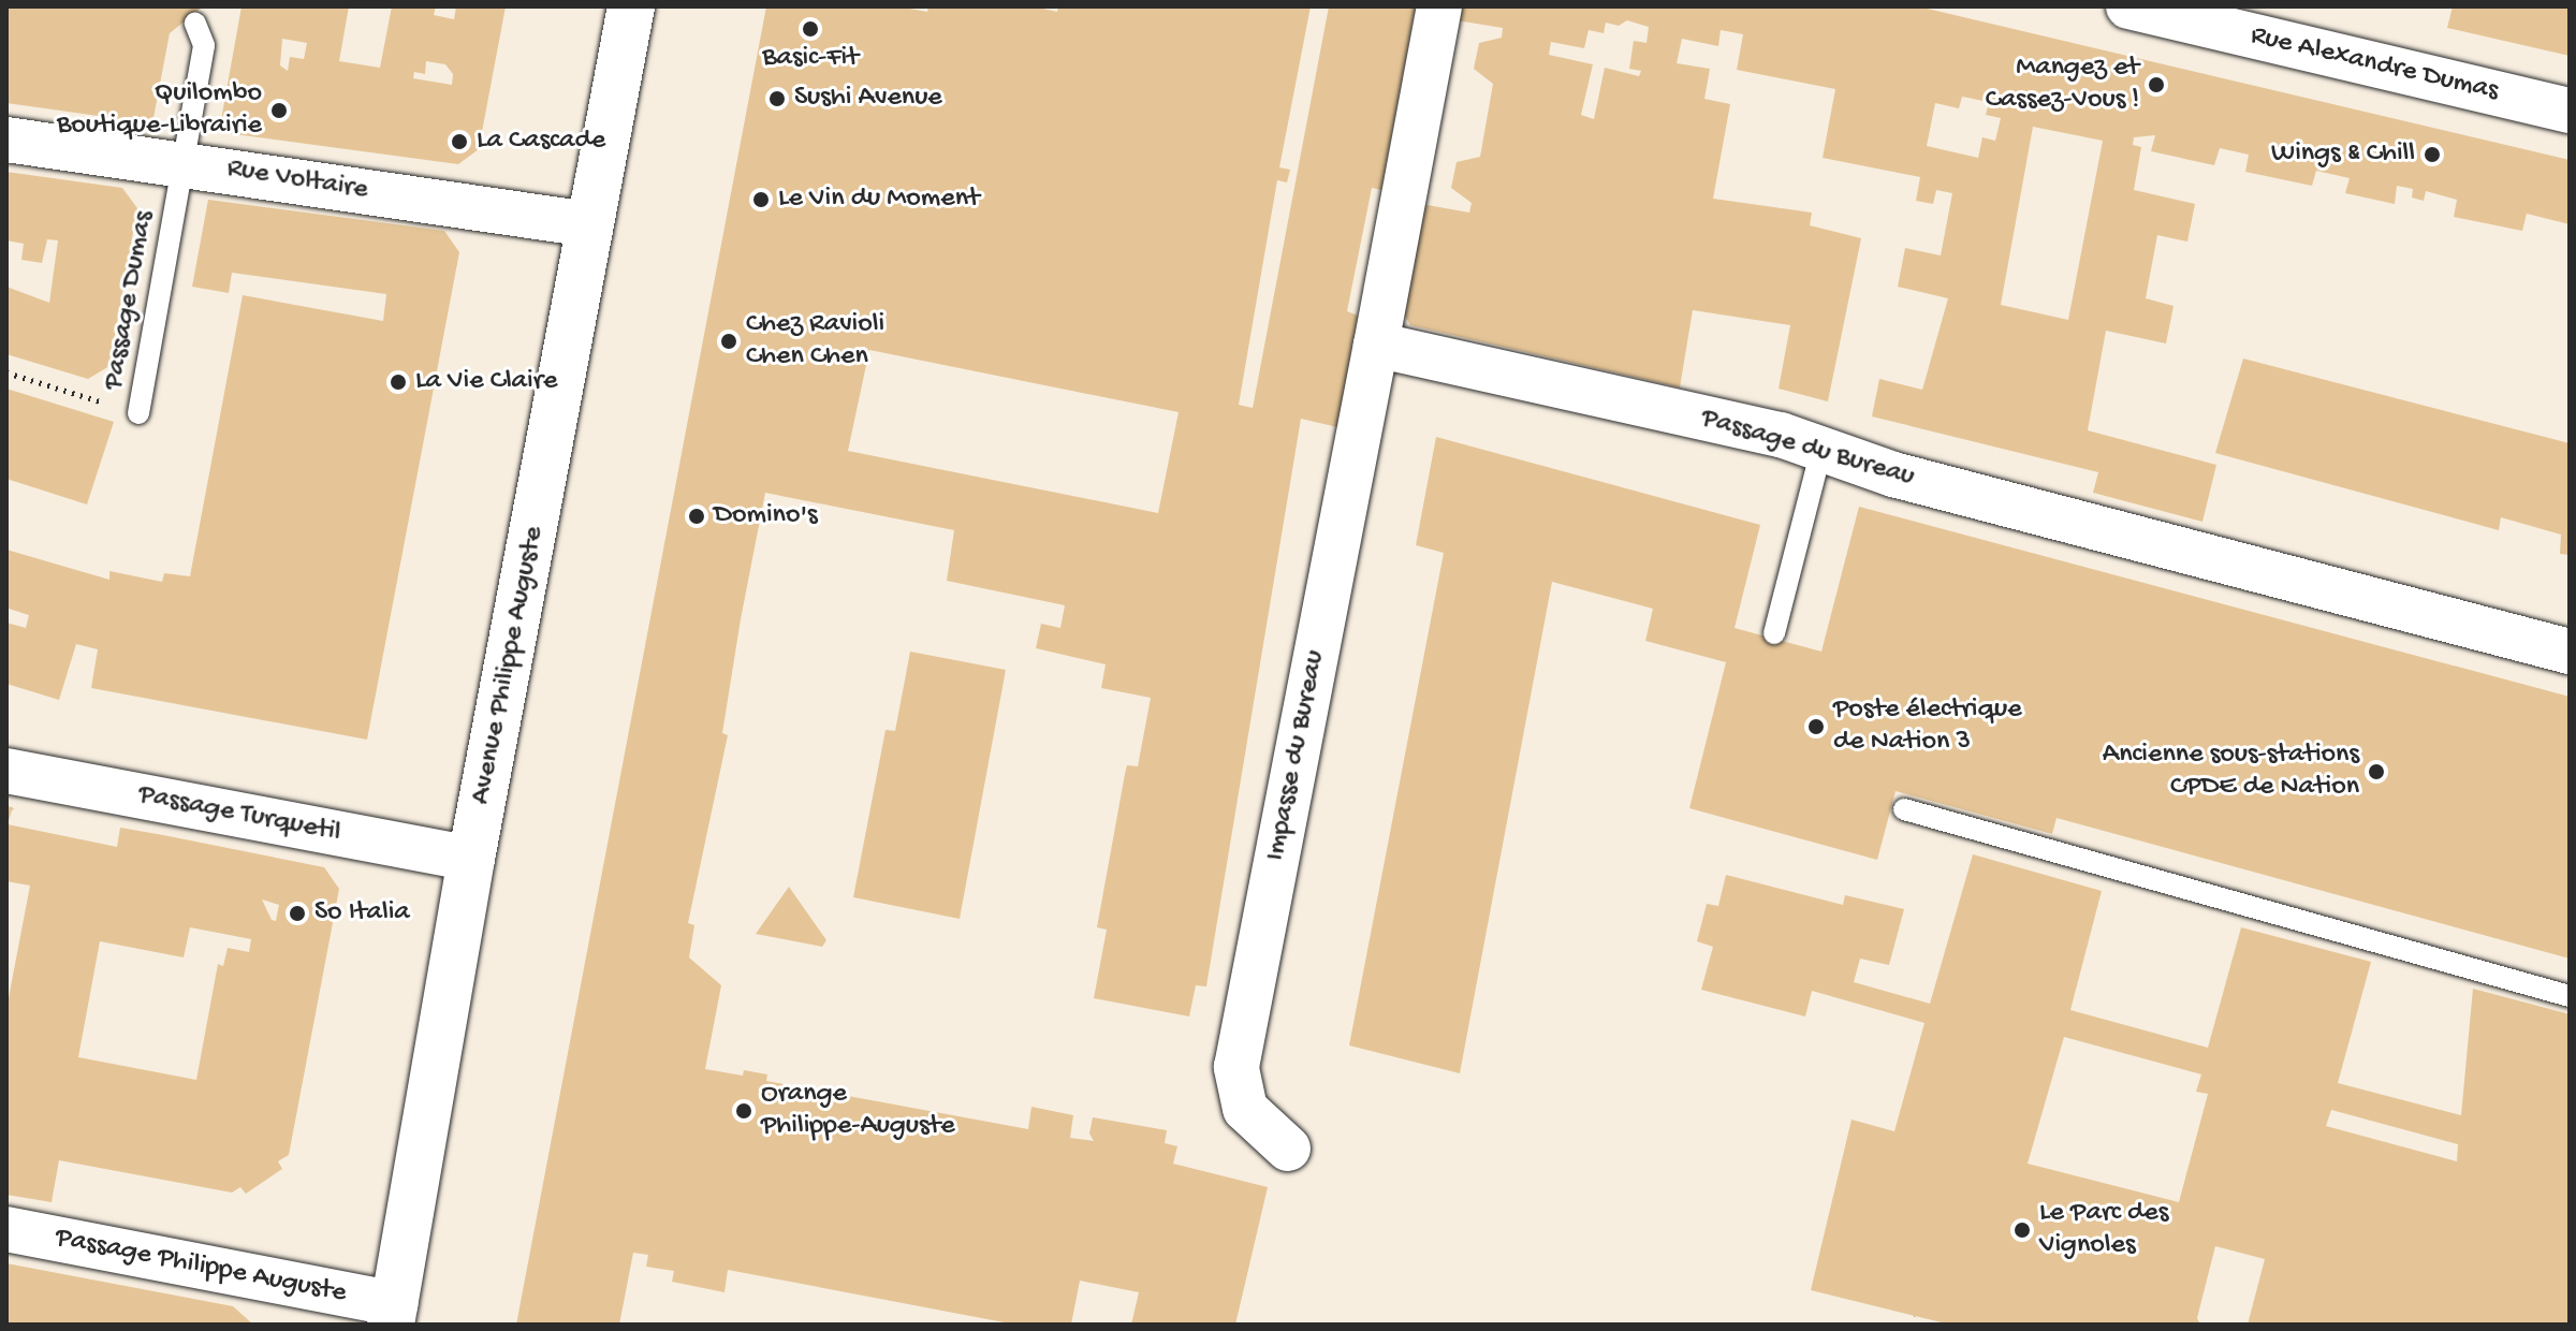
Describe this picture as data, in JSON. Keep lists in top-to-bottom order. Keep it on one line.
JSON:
{"streets":{"main road":["Avenue Philippe Auguste"],"street":["Rue Alexandre Dumas","Rue Voltaire","Passage du Bureau","Impasse du Bureau","Passage Turquetil","Passage Philippe Auguste"],"lane":["Passage Dumas"]},"crossings":[["Rue Voltaire","Passage Dumas"],["Rue Voltaire","Avenue Philippe Auguste"],["Passage du Bureau","Impasse du Bureau"],["Avenue Philippe Auguste","Passage Turquetil"],["Avenue Philippe Auguste","Passage Philippe Auguste"]],"places":["Basic-Fit","Mangez et Cassez-Vous !","Sushi Avenue","Quilombo Boutique-Librairie","La Cascade","Wings & Chill","Le Vin du Moment","Chez Ravioli Chen Chen","La Vie Claire","Domino's","Poste électrique de Nation 3","Ancienne sous-stations CPDE de Nation","So Italia","Orange Philippe-Auguste","Le Parc des Vignoles"]}
